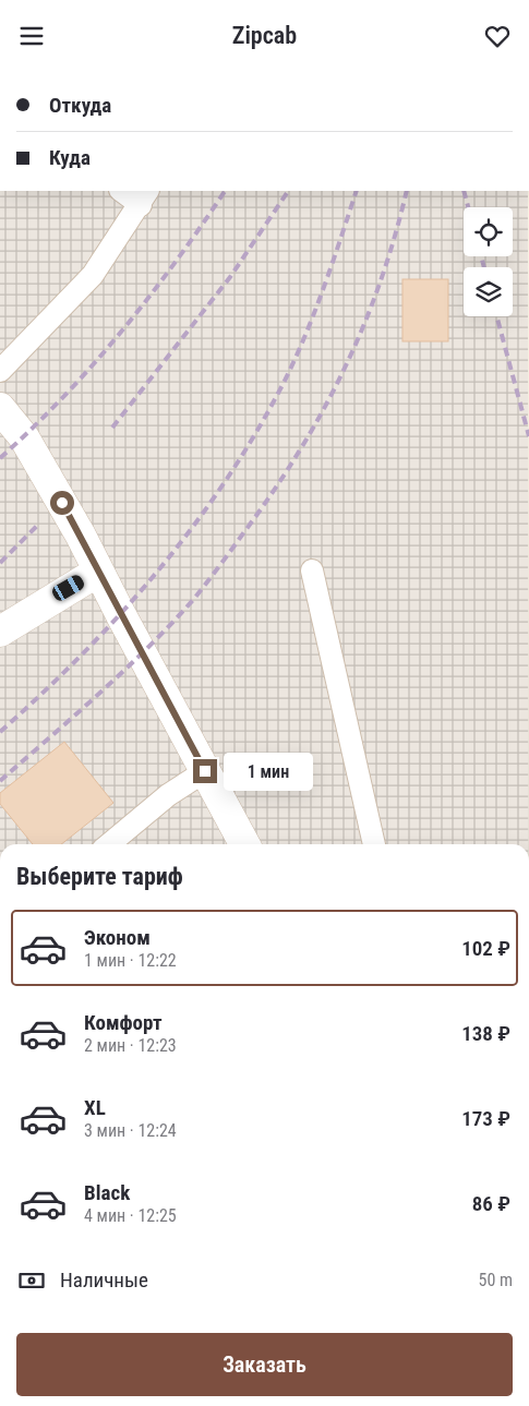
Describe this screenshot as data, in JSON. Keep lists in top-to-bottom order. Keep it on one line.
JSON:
{"page":{"header":"Zipcab","banner":["Откуда","Куда"],"bubble":"1 мин","heading":"Выберите тариф","list":[{"name":"Эконом","note":"1 мин · 12:22","value":"102 ₽"},{"name":"Комфорт","note":"2 мин · 12:23","value":"138 ₽"},{"name":"XL","note":"3 мин · 12:24","value":"173 ₽"},{"name":"Black","note":"4 мин · 12:25","value":"86 ₽"}],"pay":["Наличные","50 m"],"buttons":"Заказать"}}
